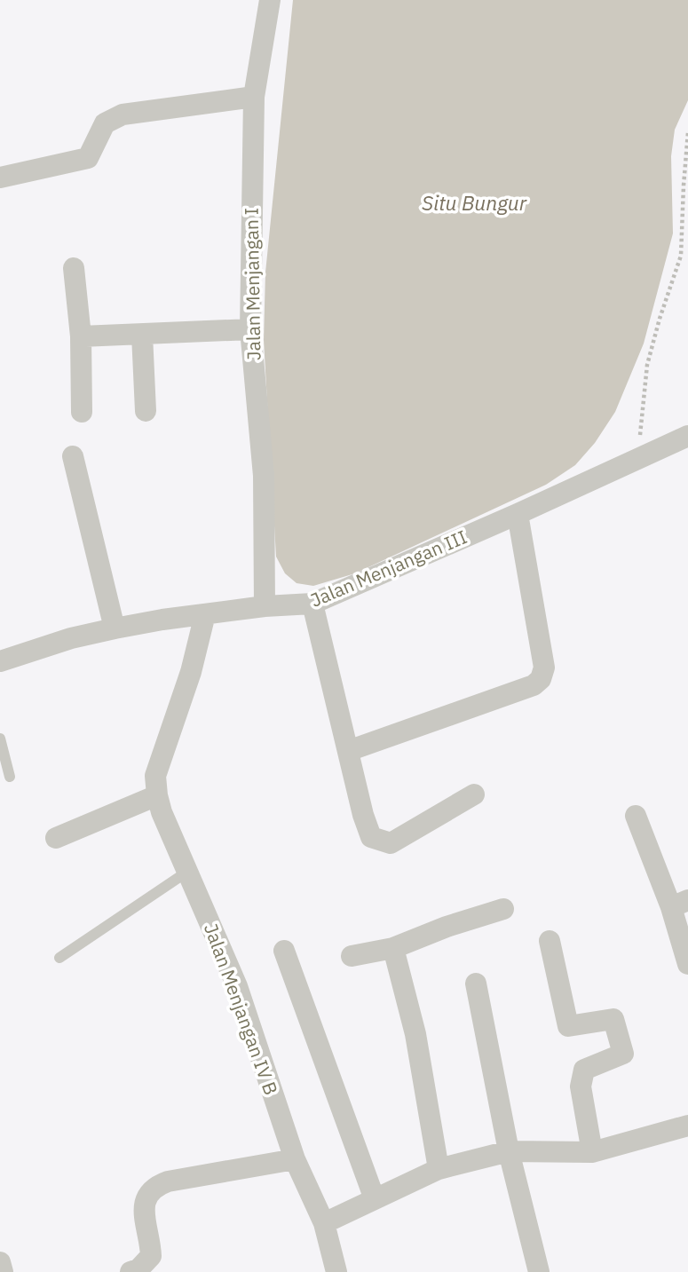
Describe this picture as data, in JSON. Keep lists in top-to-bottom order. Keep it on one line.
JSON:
{"streets":{"street":["Jalan Menjangan I","Jalan Menjangan III","Jalan Menjangan IV B"]},"crossings":[["Jalan Menjangan I","Jalan Menjangan III"]],"water":["Situ Bungur"]}
